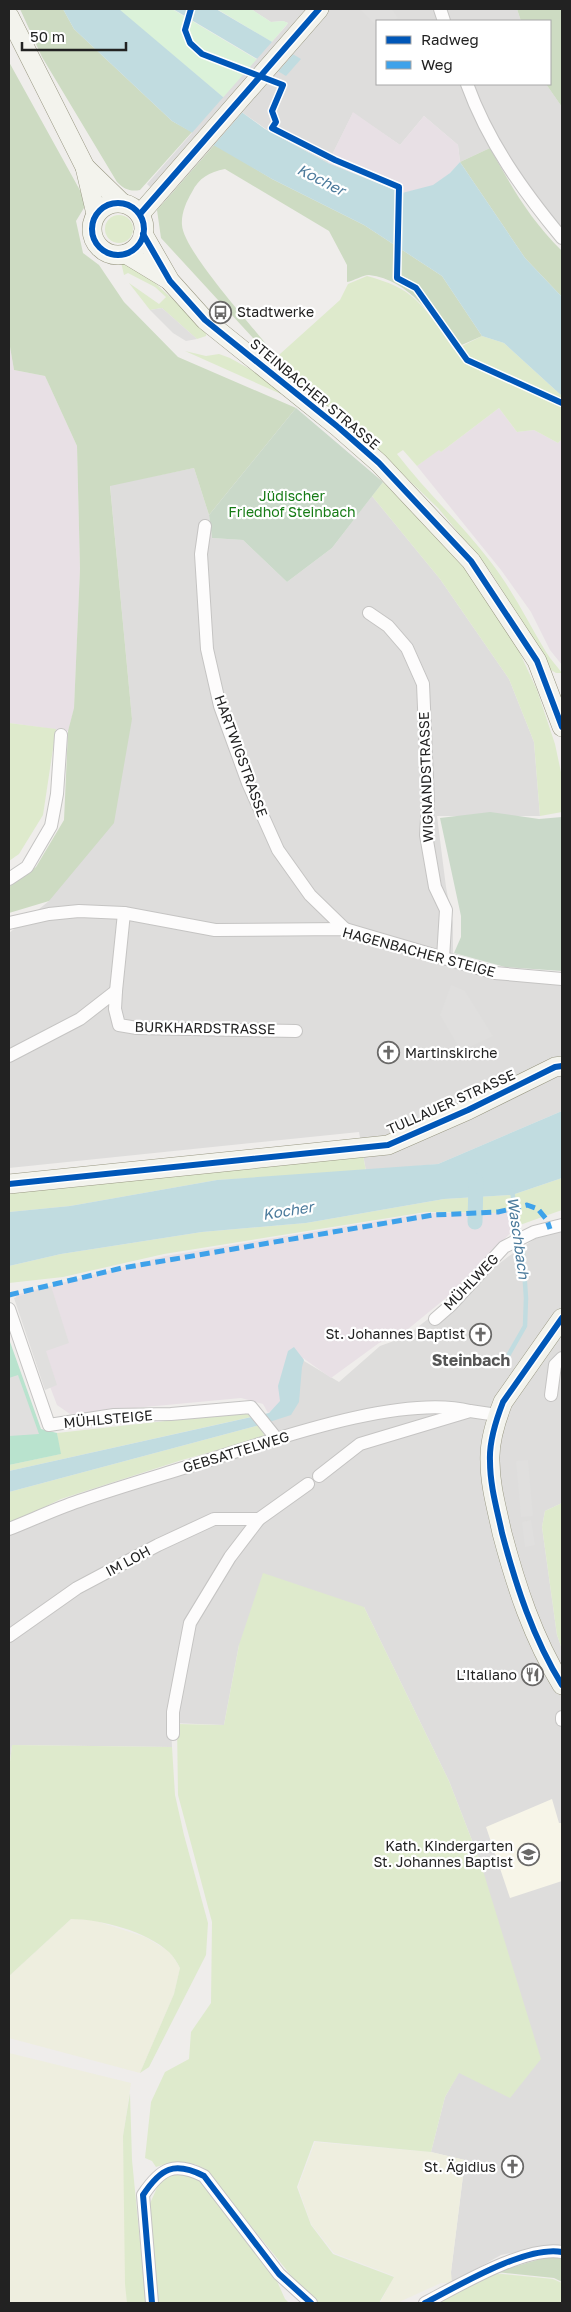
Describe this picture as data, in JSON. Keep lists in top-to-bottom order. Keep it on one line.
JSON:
{"streets":{"main road":["STEINBACHER STRASSE","TULLAUER STRASSE"],"street":["HARTWIGSTRASSE","WIGNANDSTRASSE","HAGENBACHER STEIGE","BURKHARDSTRASSE","MÜHLWEG","MÜHLSTEIGE","GEBSATTELWEG","IM LOH"]},"crossings":[["HARTWIGSTRASSE","HAGENBACHER STEIGE"],["WIGNANDSTRASSE","HAGENBACHER STEIGE"],["HAGENBACHER STEIGE","BURKHARDSTRASSE"],["MÜHLSTEIGE","GEBSATTELWEG"]],"districts":["Steinbach"],"water":["Kocher","Waschbach"],"parks":["Jüdischer Friedhof Steinbach"],"places":{"bus stop":["Stadtwerke"],"church":["Martinskirche","St. Johannes Baptist","St. Ägidius"],"restaurant":["L'Italiano"],"school or university":["Kath. Kindergarten St. Johannes Baptist"]},"legend":["Radweg","Weg"],"scale_bar":"50 m"}
